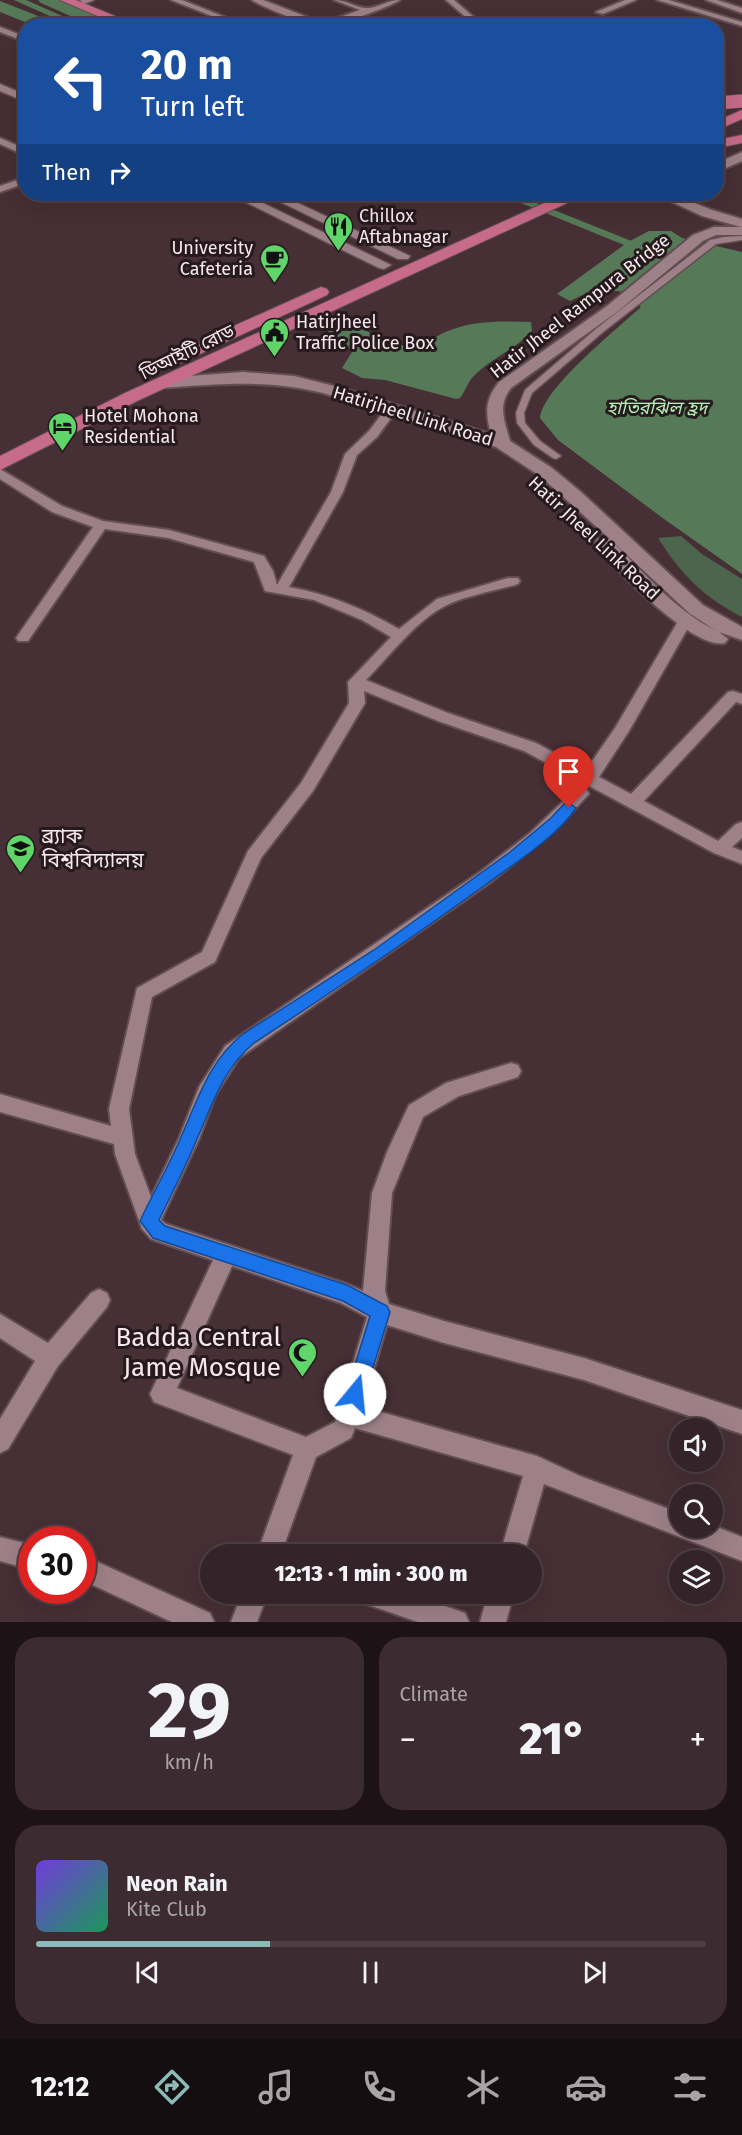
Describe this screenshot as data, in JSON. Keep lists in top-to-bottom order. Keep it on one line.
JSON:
{"streets":{"main road":["Hatir Jheel Rampura Bridge","ডিআইটি রোড","Hatirjheel Link Road","Hatir Jheel Link Road"]},"crossings":[["Hatir Jheel Rampura Bridge","Hatirjheel Link Road"],["Hatirjheel Link Road","Hatir Jheel Link Road"]],"water":["হাতিরঝিল হ্রদ"],"places":{"restaurant":["Chillox Aftabnagar"],"cafe":["University Cafeteria"],"public building":["Hatirjheel Traffic Police Box"],"hotel":["Hotel Mohona Residential"],"school or university":["ব্র্যাক বিশ্ববিদ্যালয়"],"mosque":["Badda Central Jame Mosque"]},"page":{"turn":["20 m","Turn left"],"then":"Then","limit":"30","trip":"12:13 · 1 min · 300 m","tile":[["29","km/h"],"Climate"],"heat":["−","21°","+"],"song":["Neon Rain","Kite Club"],"tabs":"12:12"}}
